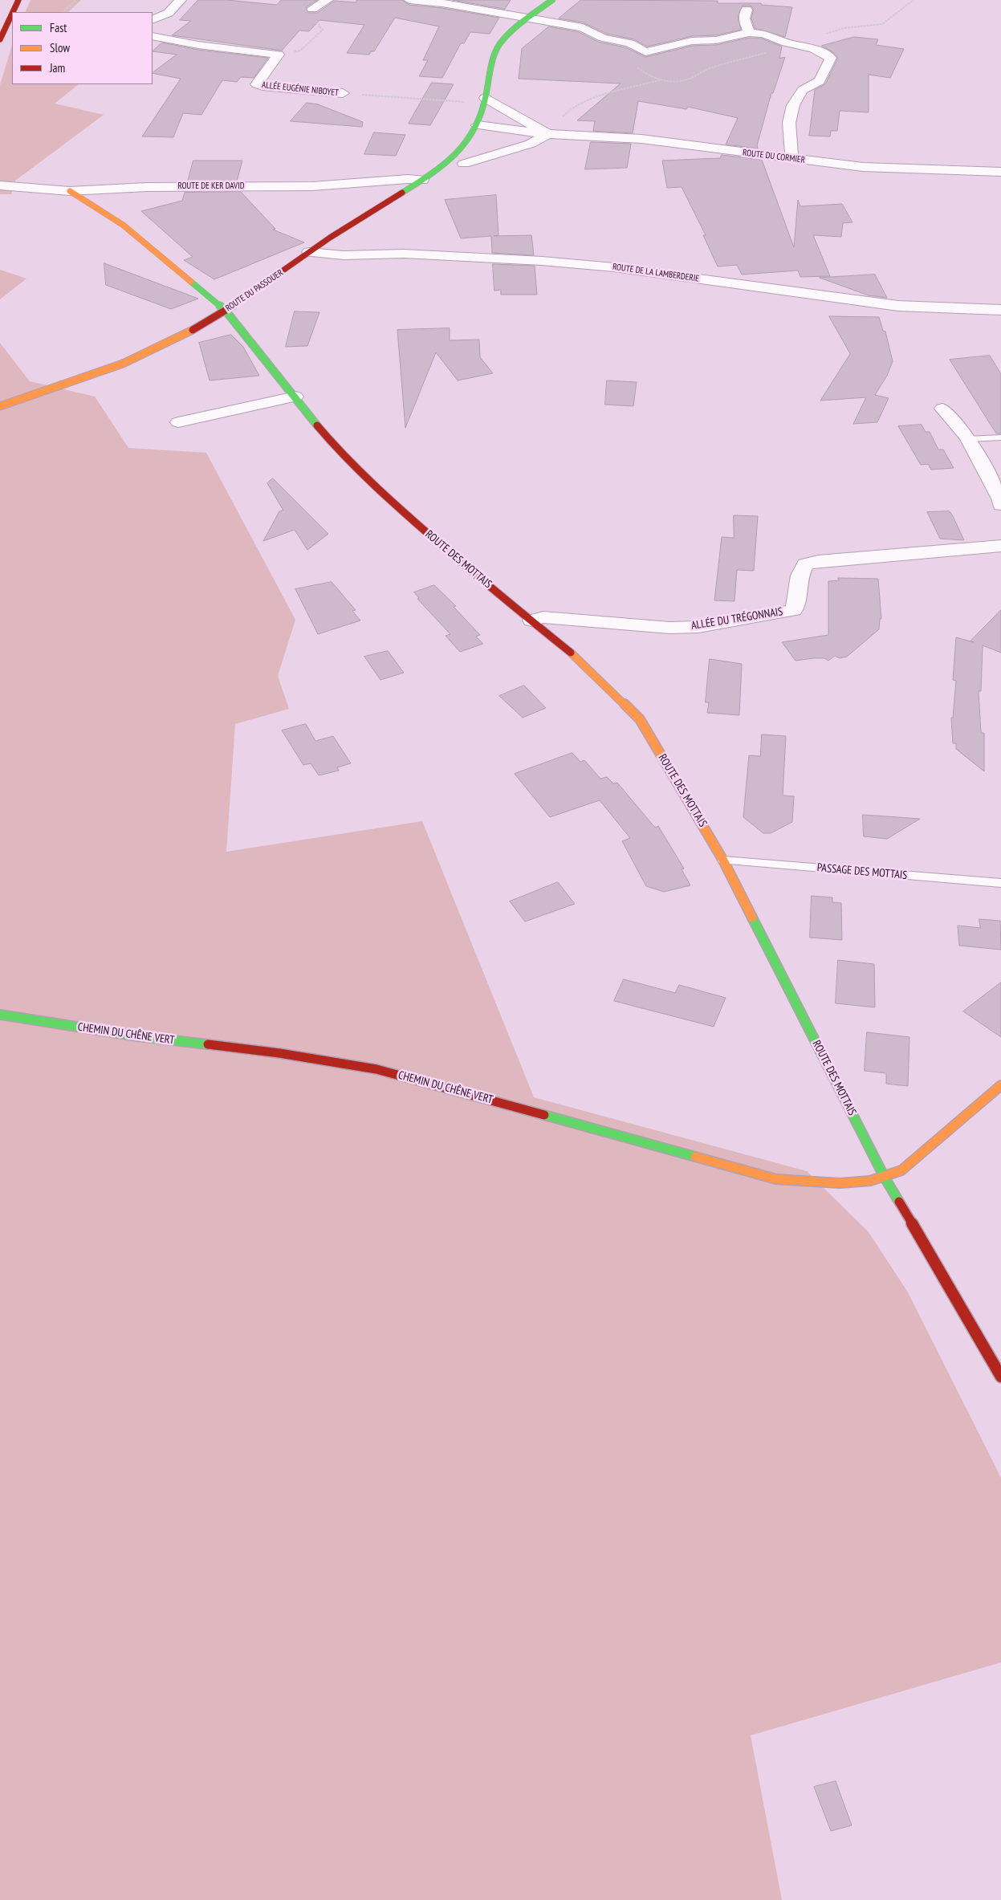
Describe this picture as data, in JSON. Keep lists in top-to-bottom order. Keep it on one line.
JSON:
{"streets":{"main road":["ROUTE DU PASSOUER","ROUTE DES MOTTAIS","CHEMIN DU CHÊNE VERT"],"street":["ALLÉE EUGÉNIE NIBOYET","ROUTE DU CORMIER","ROUTE DE KER DAVID","ROUTE DE LA LAMBERDERIE","ALLÉE DU TRÉGONNAIS"],"lane":["PASSAGE DES MOTTAIS"]},"crossings":[["ALLÉE EUGÉNIE NIBOYET","ROUTE DU CORMIER"],["ALLÉE EUGÉNIE NIBOYET","ROUTE DU PASSOUER"],["ROUTE DU CORMIER","ROUTE DU PASSOUER"],["ROUTE DE KER DAVID","ROUTE DU PASSOUER"],["ROUTE DE KER DAVID","ROUTE DES MOTTAIS"],["ROUTE DE LA LAMBERDERIE","ROUTE DU PASSOUER"],["ROUTE DU PASSOUER","ROUTE DES MOTTAIS"],["ROUTE DES MOTTAIS","ALLÉE DU TRÉGONNAIS"],["ROUTE DES MOTTAIS","PASSAGE DES MOTTAIS"],["ROUTE DES MOTTAIS","CHEMIN DU CHÊNE VERT"]],"legend":["Fast","Slow","Jam"]}
